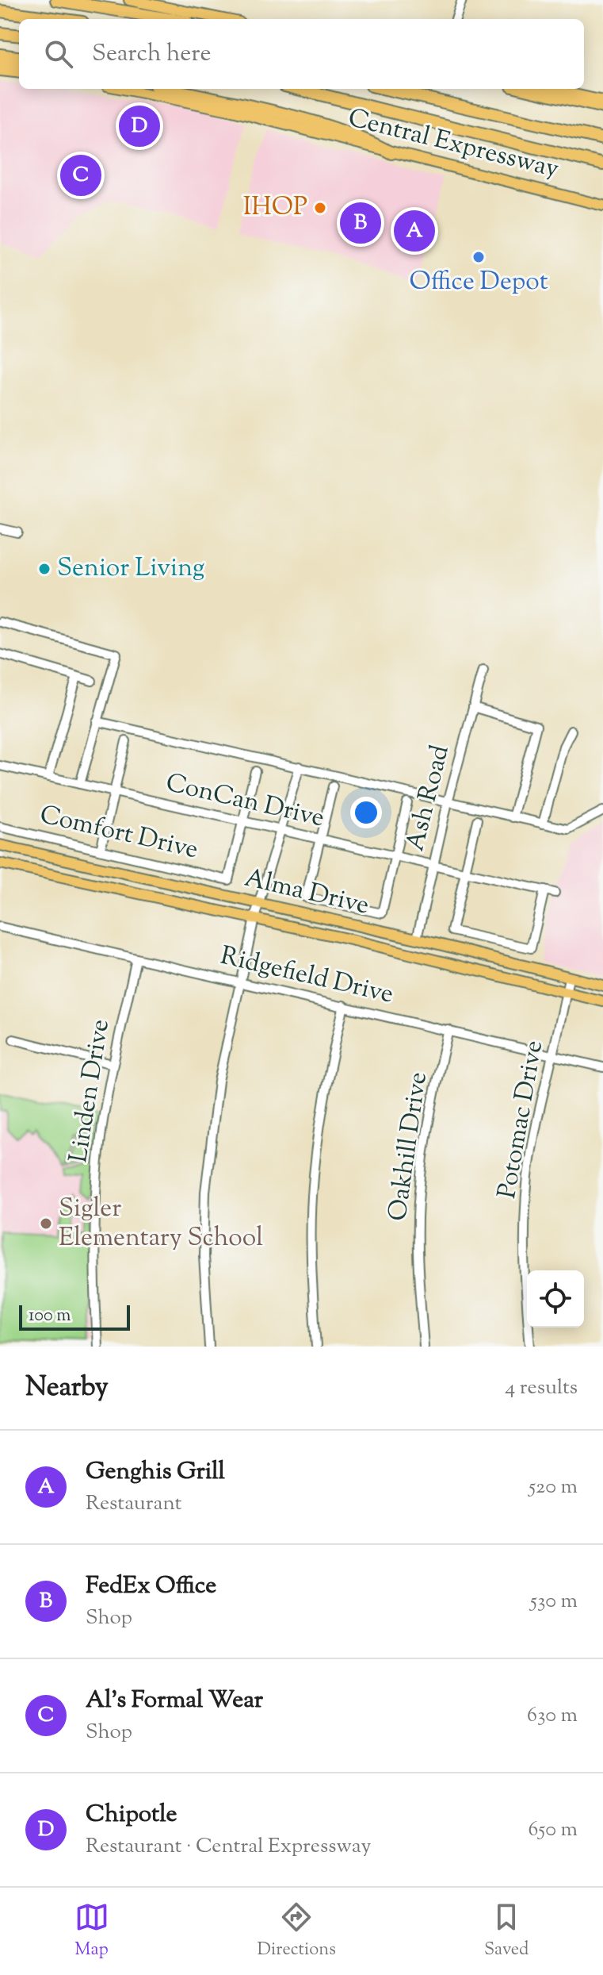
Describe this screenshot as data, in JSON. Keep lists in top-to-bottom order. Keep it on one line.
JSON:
{"streets":{"highway":["Central Expressway"],"main road":["Alma Drive"],"street":["Ash Road","ConCan Drive","Comfort Drive","Ridgefield Drive","Linden Drive","Potomac Drive","Oakhill Drive"]},"crossings":[["Ash Road","ConCan Drive"],["Ash Road","Alma Drive"],["ConCan Drive","Comfort Drive"],["Alma Drive","Potomac Drive"],["Ridgefield Drive","Linden Drive"],["Ridgefield Drive","Potomac Drive"],["Ridgefield Drive","Oakhill Drive"]],"places":["IHOP","Office Depot","Senior Living","Sigler Elementary School"],"scale_bar":"100 m","page":{"search":"Search here","pins":["D","C","B","A"],"scale":"100 m","heading":["Nearby","4 results"],"list":[{"mark":"A","name":"Genghis Grill","note":"Restaurant","value":"520 m"},{"mark":"B","name":"FedEx Office","note":"Shop","value":"530 m"},{"mark":"C","name":"Al's Formal Wear","note":"Shop","value":"630 m"},{"mark":"D","name":"Chipotle","note":"Restaurant · Central Expressway","value":"650 m"}],"nav":["Map","Directions","Saved"]}}
